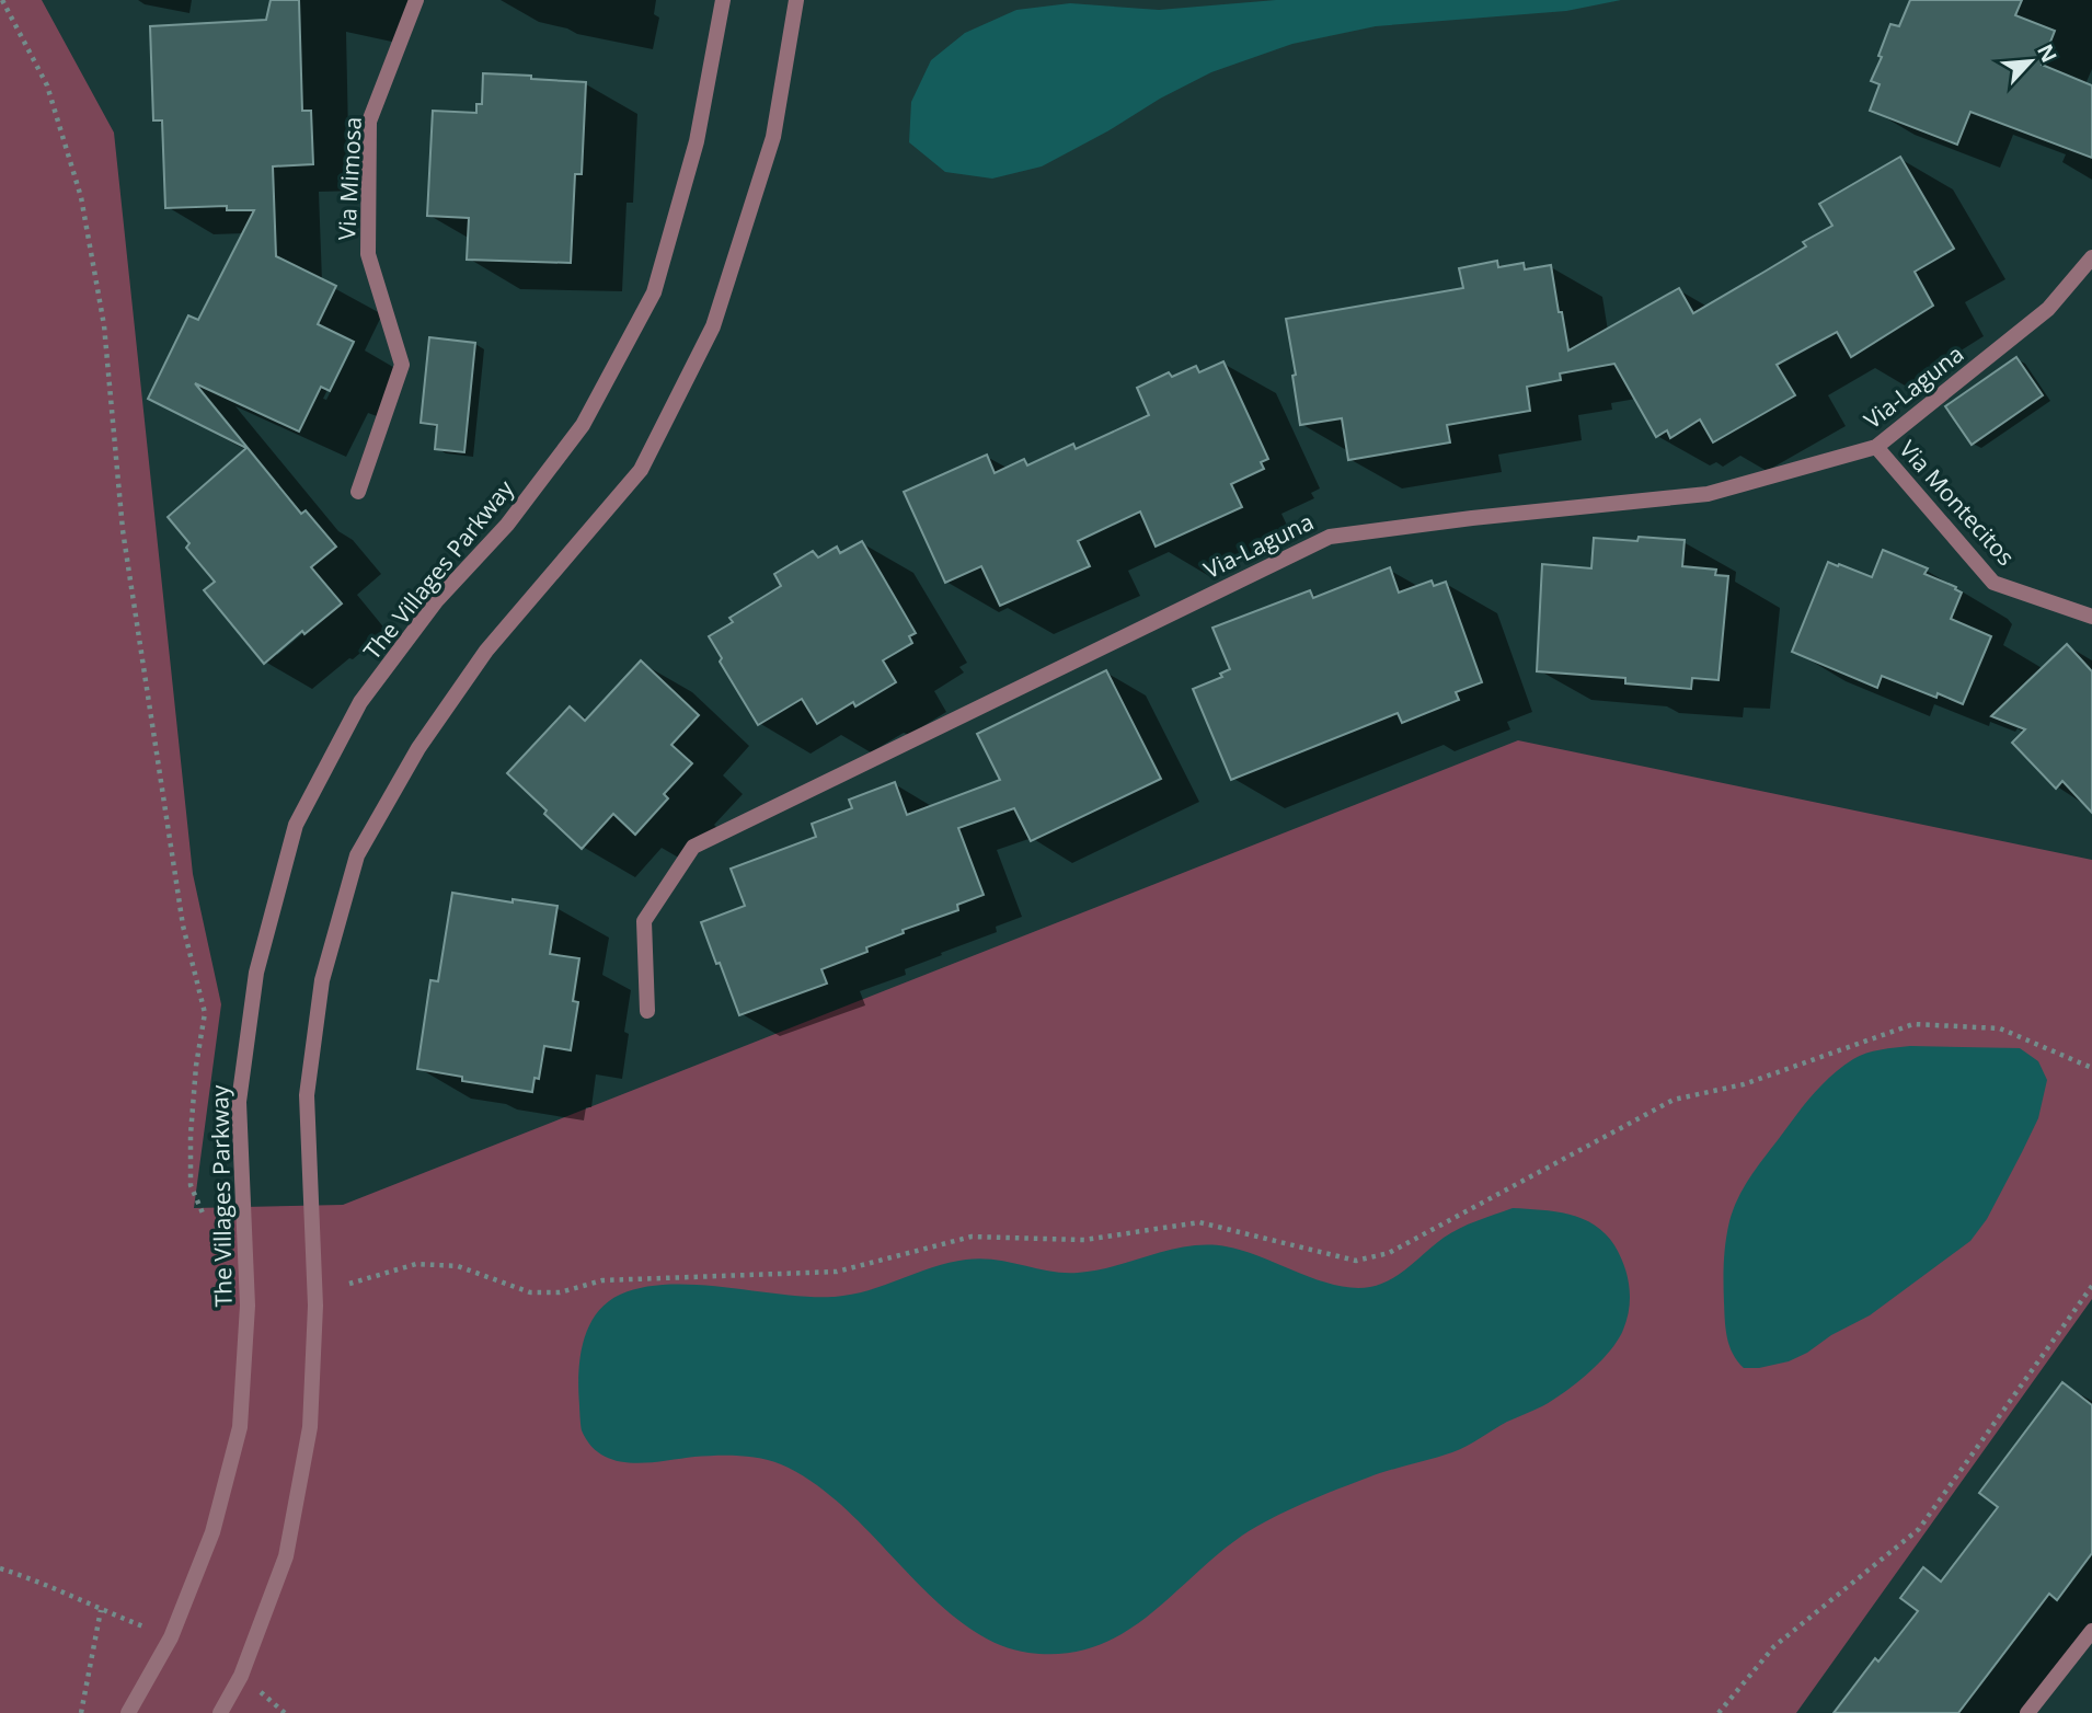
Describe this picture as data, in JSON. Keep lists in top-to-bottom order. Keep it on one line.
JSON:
{"streets":{"street":["Via Mimosa","Via-Laguna","Via Montecitos","The Villages Parkway"]},"crossings":[["Via-Laguna","Via Montecitos"]],"north":"top right"}
